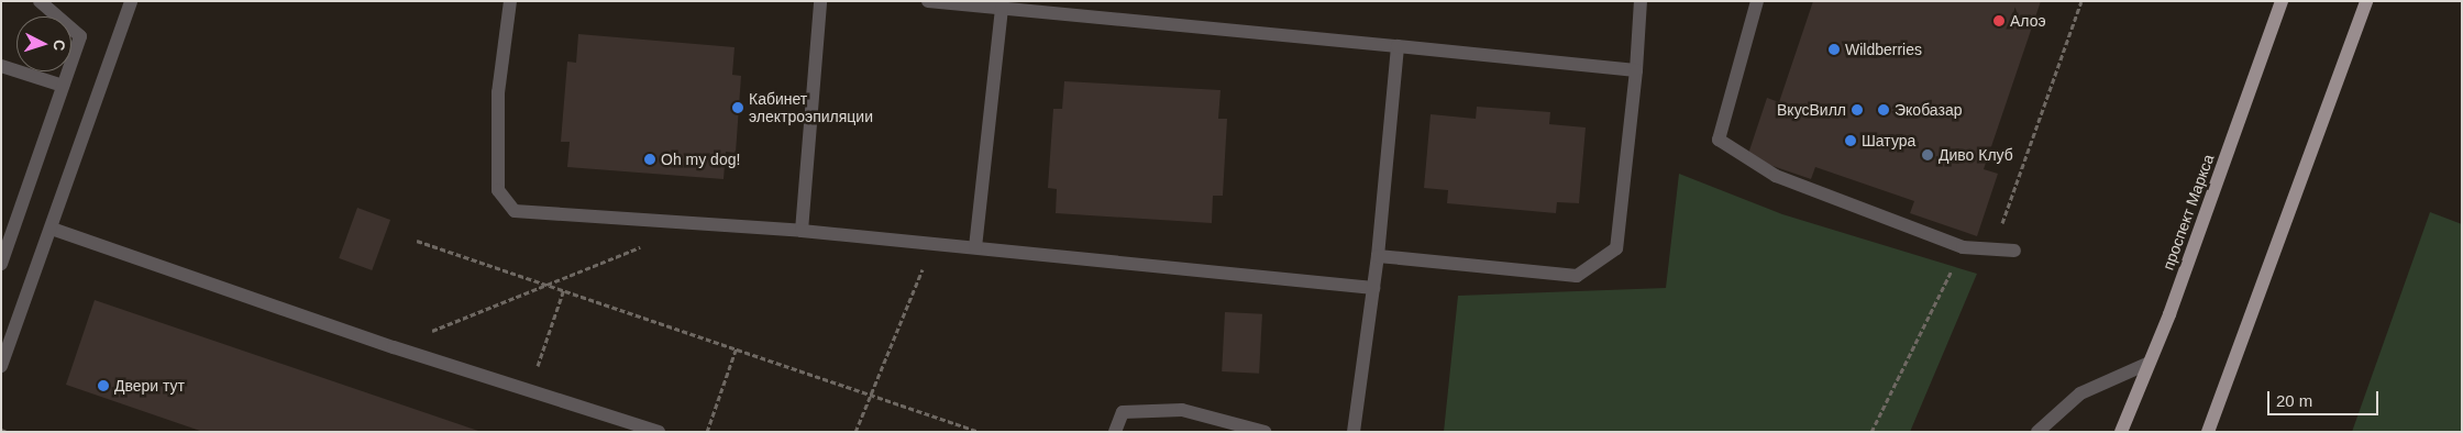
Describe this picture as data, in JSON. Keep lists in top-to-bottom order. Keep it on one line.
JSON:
{"streets":{"main road":["проспект Маркса"]},"places":["Алоэ","Wildberries","Кабинет электроэпиляции","ВкусВилл","Экобазар","Шатура","Диво Клуб","Oh my dog!","Двери тут"],"scale_bar":"20 m","north":"right"}
